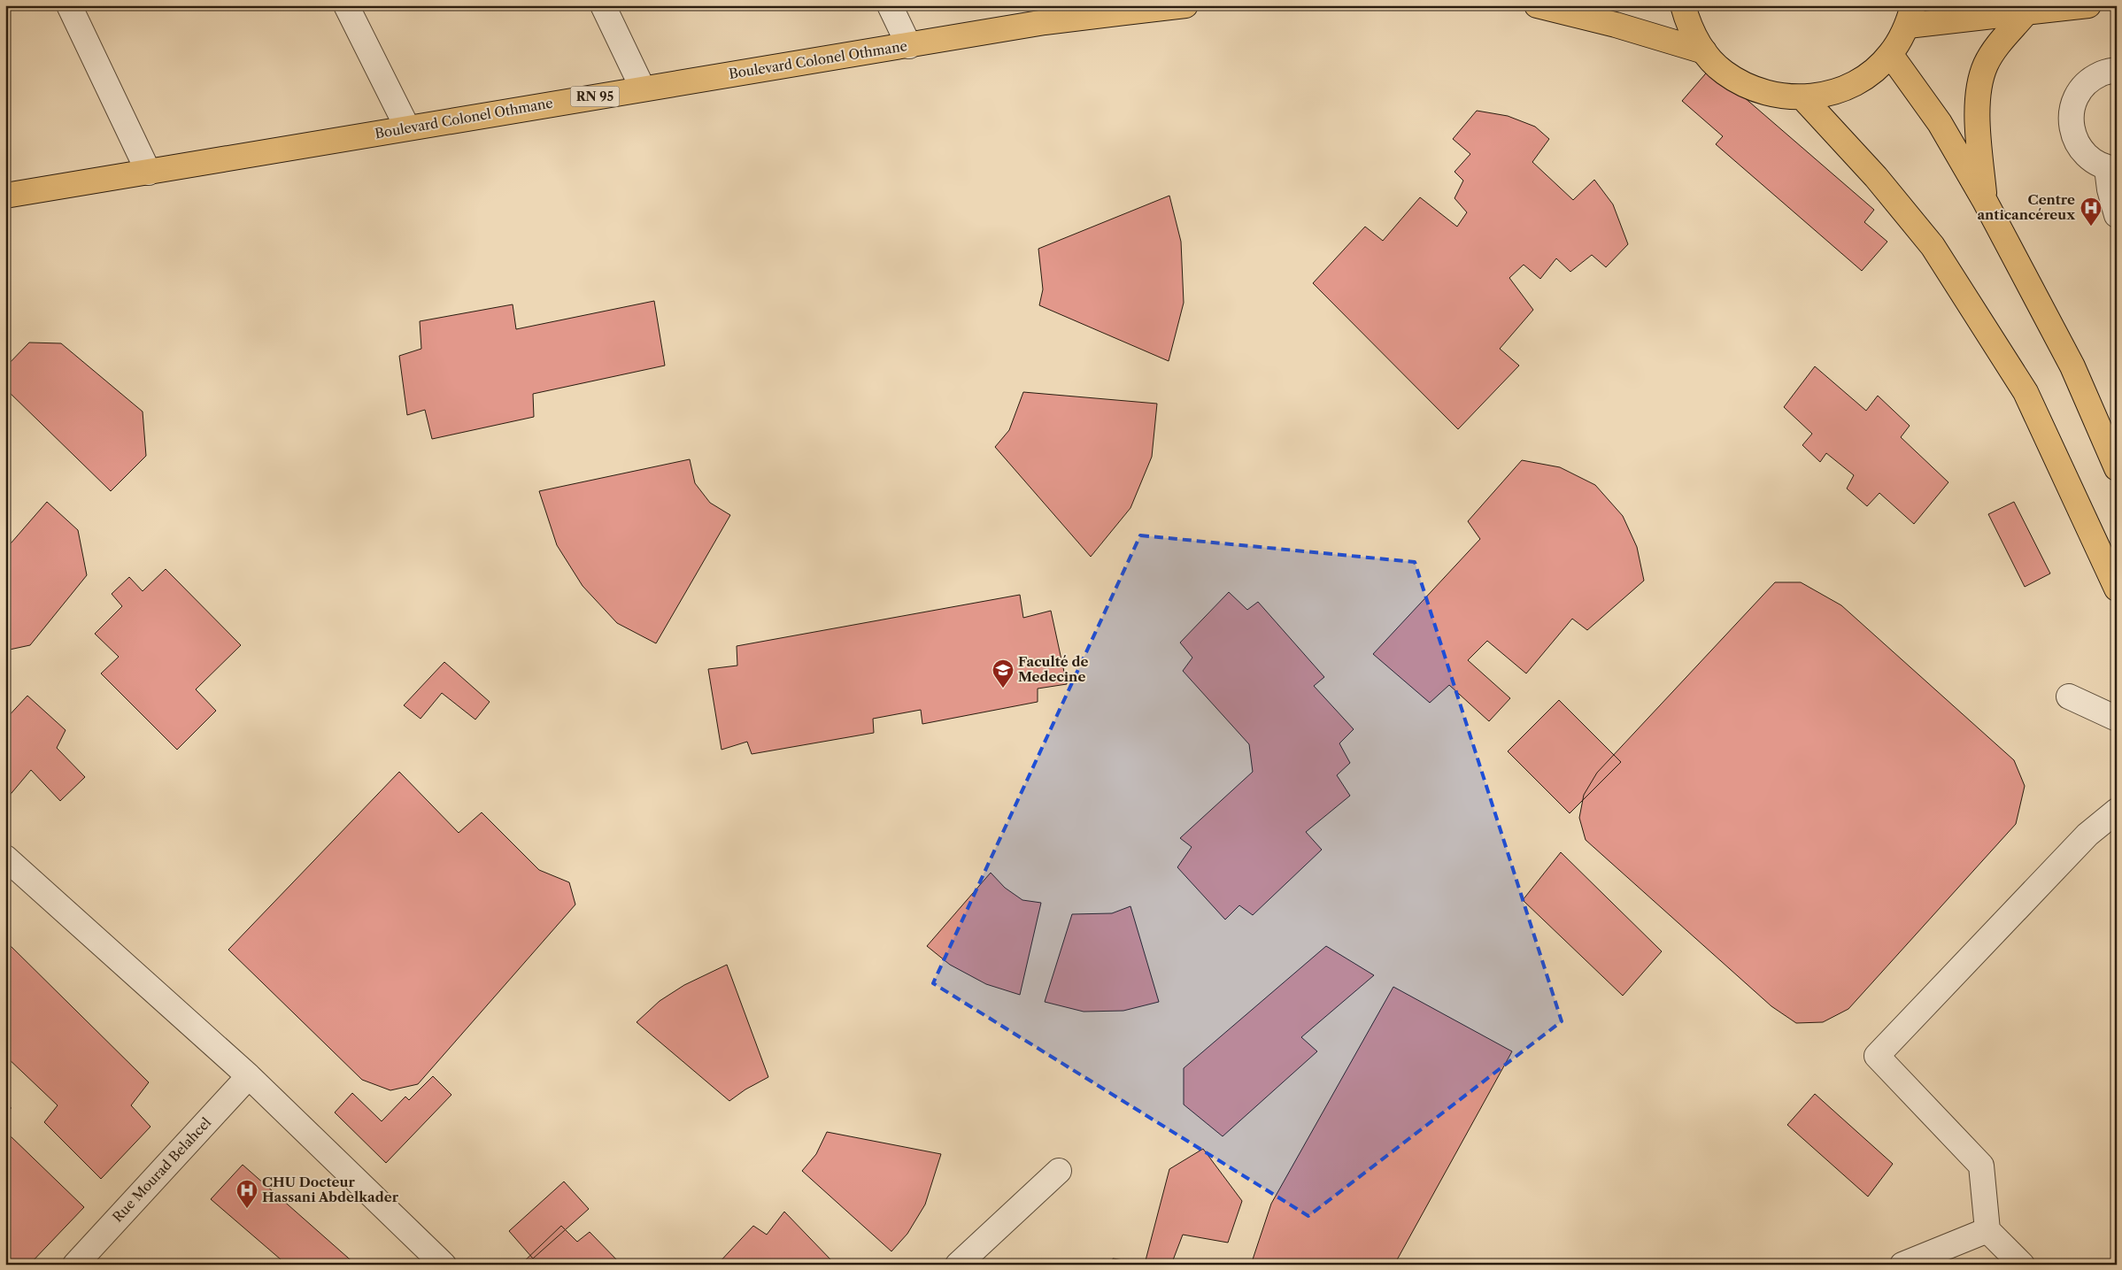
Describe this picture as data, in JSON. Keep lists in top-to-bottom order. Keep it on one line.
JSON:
{"streets":{"main road":["Boulevard Colonel Othmane","RN 95"],"street":["Rue Mourad Belahcel"]},"places":{"hospital":["Centre anticancéreux","CHU Docteur Hassani Abdelkader"],"school or university":["Faculté de Medecine"]}}
